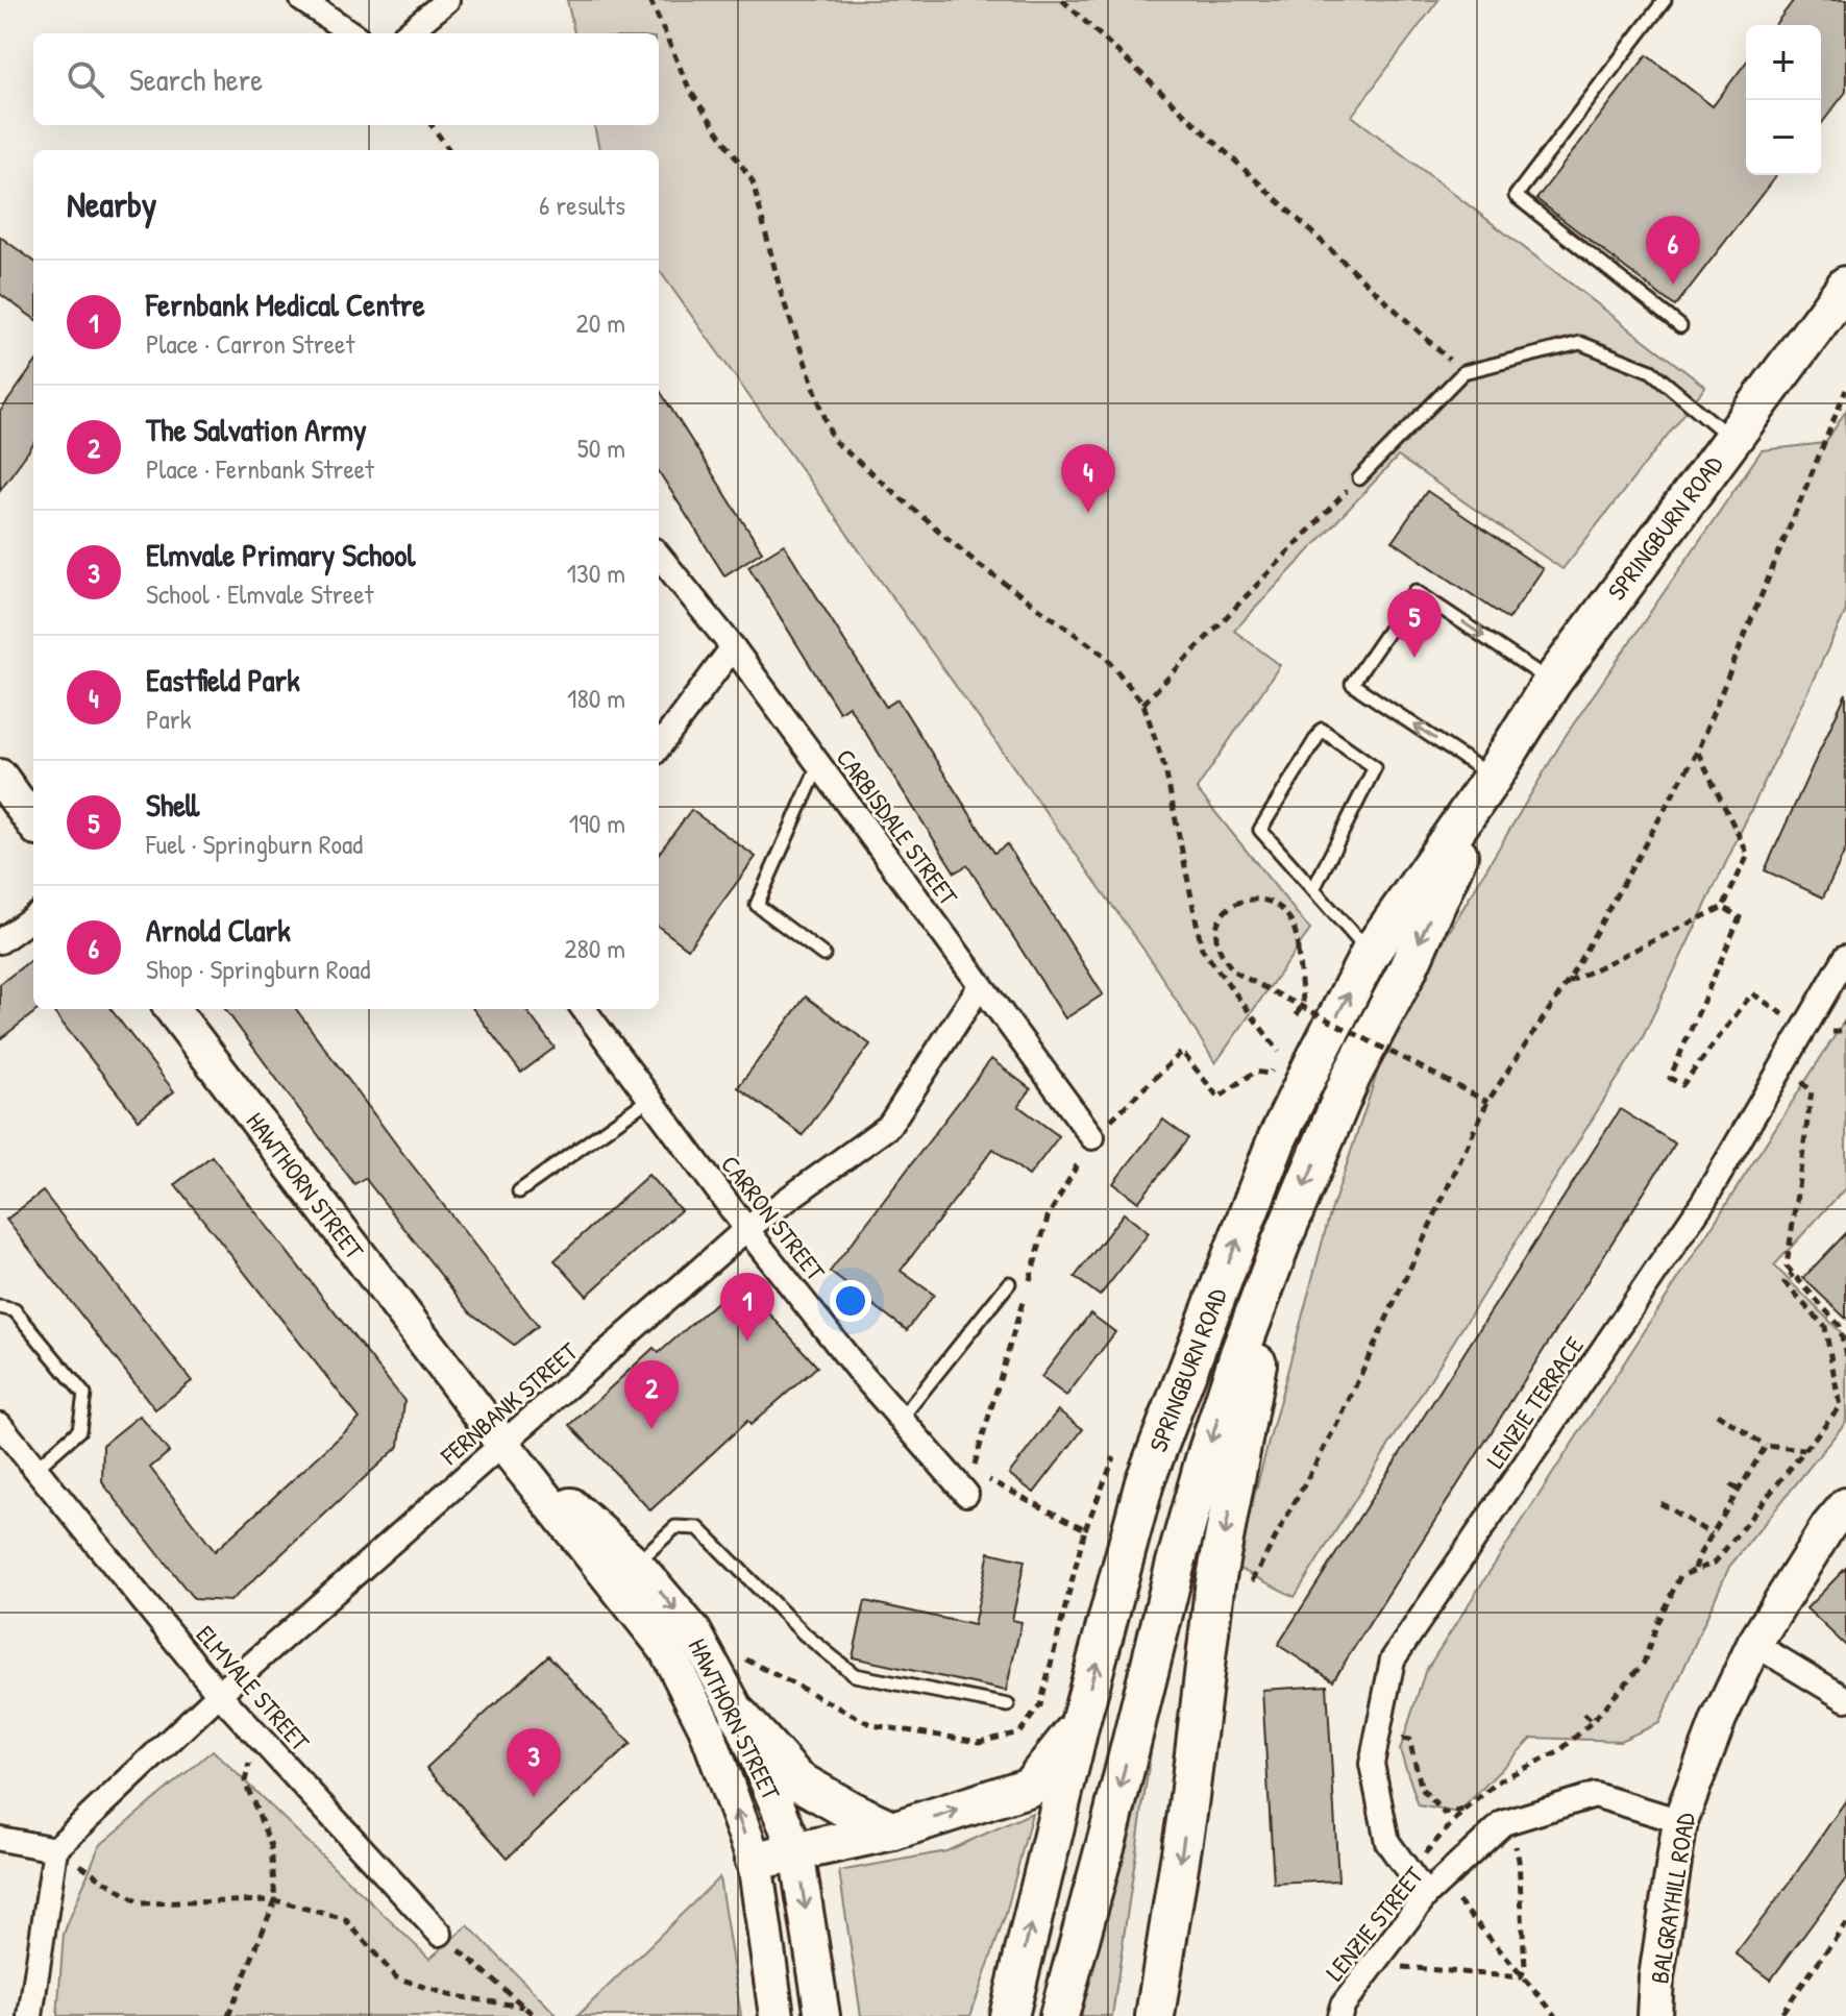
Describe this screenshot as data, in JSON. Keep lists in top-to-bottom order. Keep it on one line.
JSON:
{"streets":{"main road":["SPRINGBURN ROAD","HAWTHORN STREET","BALGRAYHILL ROAD"],"street":["CARBISDALE STREET","CARRON STREET","LENZIE TERRACE","FERNBANK STREET","ELMVALE STREET","LENZIE STREET"]},"crossings":[["CARBISDALE STREET","FERNBANK STREET"],["HAWTHORN STREET","FERNBANK STREET"],["CARRON STREET","FERNBANK STREET"],["LENZIE TERRACE","LENZIE STREET"],["FERNBANK STREET","ELMVALE STREET"],["BALGRAYHILL ROAD","LENZIE STREET"]],"page":{"map_buttons":["+","−"],"search":"Search here","heading":["Nearby","6 results"],"pins":["6","4","5","1","2","3"],"list":[{"mark":"1","name":"Fernbank Medical Centre","note":"Place · Carron Street","value":"20 m"},{"mark":"2","name":"The Salvation Army","note":"Place · Fernbank Street","value":"50 m"},{"mark":"3","name":"Elmvale Primary School","note":"School · Elmvale Street","value":"130 m"},{"mark":"4","name":"Eastfield Park","note":"Park","value":"180 m"},{"mark":"5","name":"Shell","note":"Fuel · Springburn Road","value":"190 m"},{"mark":"6","name":"Arnold Clark","note":"Shop · Springburn Road","value":"280 m"}]}}
